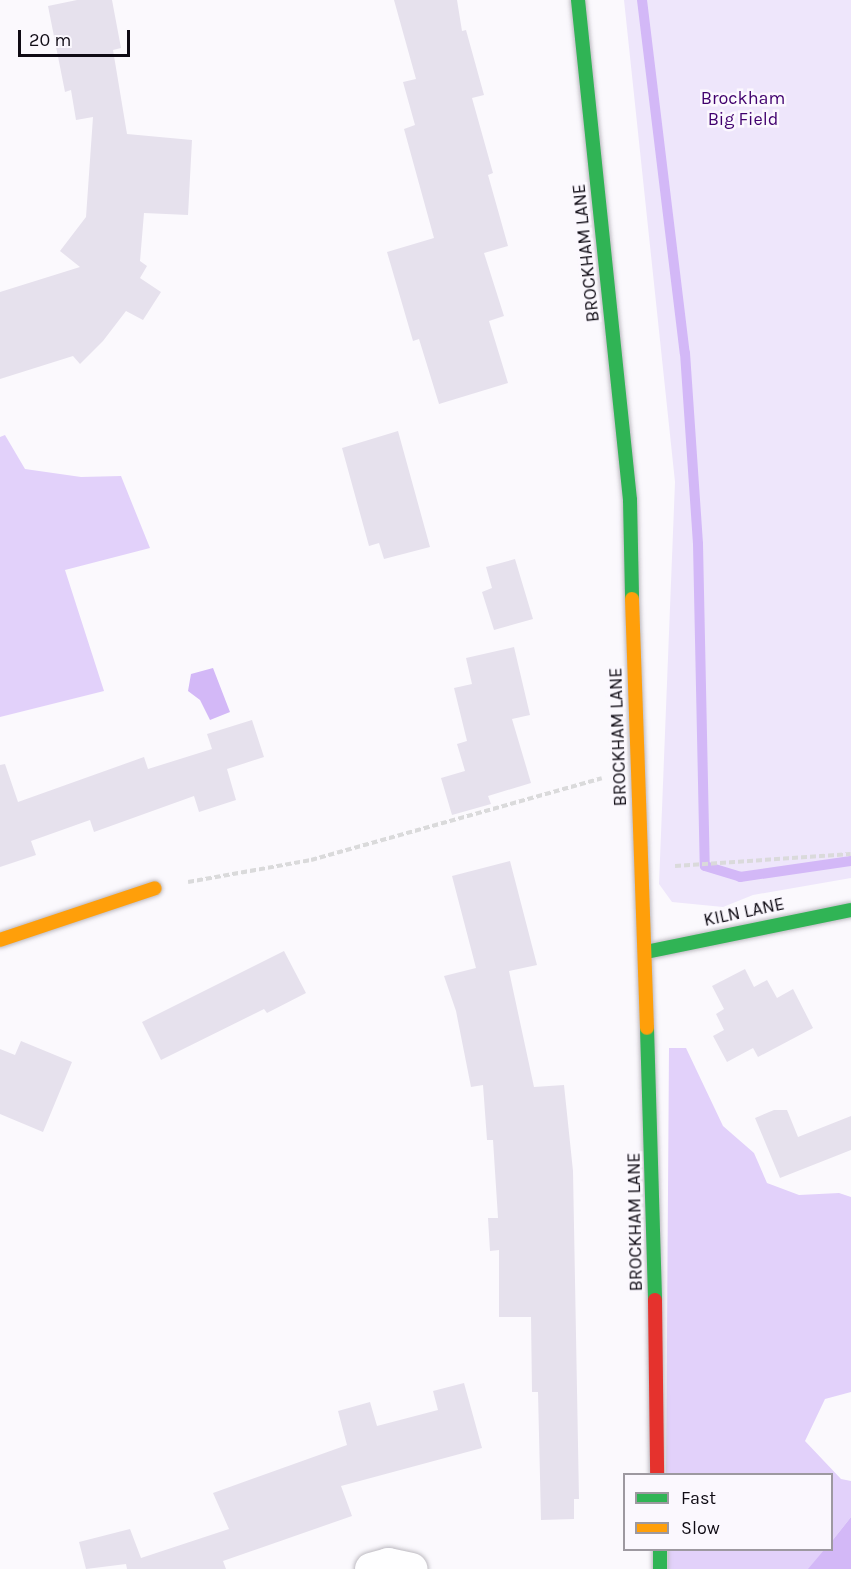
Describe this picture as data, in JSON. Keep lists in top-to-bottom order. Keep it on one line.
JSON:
{"streets":{"street":["BROCKHAM LANE","KILN LANE"]},"crossings":[["BROCKHAM LANE","KILN LANE"]],"parks":["Brockham Big Field"],"legend":["Fast","Slow"],"scale_bar":"20 m"}
